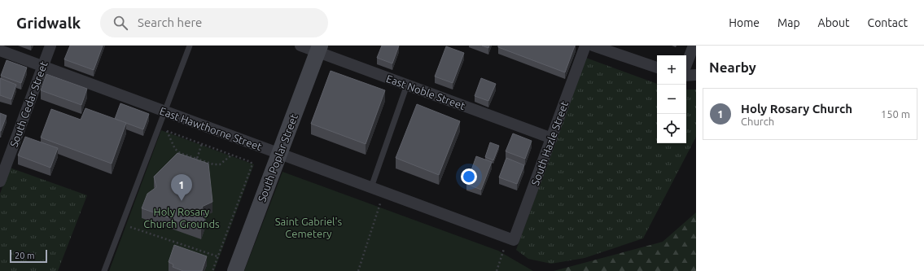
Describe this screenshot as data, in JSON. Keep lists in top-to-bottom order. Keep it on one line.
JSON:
{"streets":{"main road":["South Poplar Street"],"street":["East Noble Street","South Cedar Street","East Hawthorne Street","South Hazle Street"]},"crossings":[["East Noble Street","South Hazle Street"],["East Noble Street","South Poplar Street"],["South Cedar Street","East Hawthorne Street"],["East Hawthorne Street","South Hazle Street"],["East Hawthorne Street","South Poplar Street"]],"parks":["Holy Rosary Church Grounds","Saint Gabriel's Cemetery"],"scale_bar":"20 m","page":{"header":"Gridwalk","search":"Search here","nav":["Home","Map","About","Contact"],"heading":"Nearby","map_buttons":["+","−"],"list":[{"mark":"1","name":"Holy Rosary Church","note":"Church","value":"150 m"}],"pins":"1","scale":"20 m"}}
